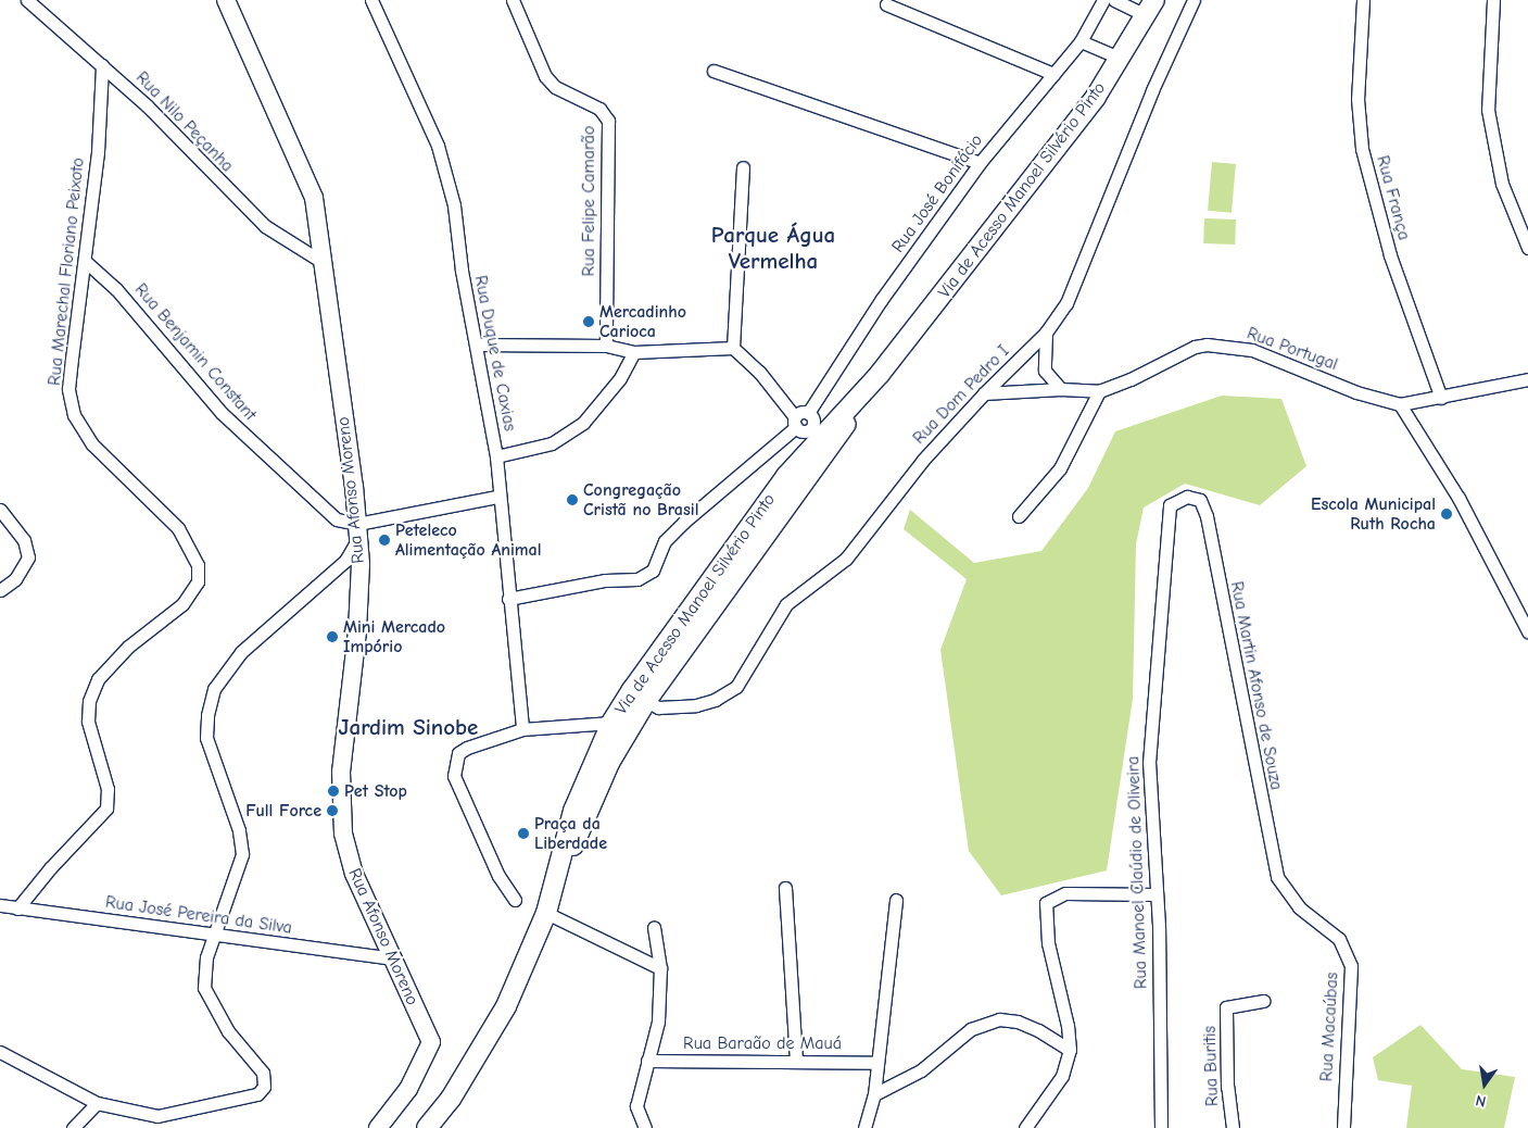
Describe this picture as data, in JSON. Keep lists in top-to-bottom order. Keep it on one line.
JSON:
{"streets":{"main road":["Via de Acesso Manoel Silvério Pinto","Rua Afonso Moreno"],"street":["Rua Nilo Peçanha","Rua José Bonifácio","Rua França","Rua Felipe Camarão","Rua Marechal Floriano Peixoto","Rua Portugal","Rua Benjamin Constant","Rua Duque de Caxias","Rua Dom Pedro I","Rua Martin Afonso de Souza","Rua Manoel Claúdio de Oliveira","Rua José Pereira da Silva","Rua Macaúbas","Rua Baraão de Mauá","Rua Buritis"]},"crossings":[["Rua Nilo Peçanha","Rua Marechal Floriano Peixoto"],["Rua Nilo Peçanha","Rua Afonso Moreno"],["Via de Acesso Manoel Silvério Pinto","Rua José Bonifácio"],["Via de Acesso Manoel Silvério Pinto","Rua Dom Pedro I"],["Rua José Bonifácio","Rua Duque de Caxias"],["Rua França","Rua Portugal"],["Rua Marechal Floriano Peixoto","Rua Benjamin Constant"],["Rua Marechal Floriano Peixoto","Rua José Pereira da Silva"],["Rua Portugal","Rua Dom Pedro I"],["Rua Benjamin Constant","Rua Afonso Moreno"],["Rua Afonso Moreno","Rua José Pereira da Silva"],["Rua Martin Afonso de Souza","Rua Manoel Claúdio de Oliveira"],["Rua Martin Afonso de Souza","Rua Macaúbas"]],"districts":["Parque Água Vermelha","Jardim Sinobe"],"places":["Mercadinho Carioca","Congregação Cristã no Brasil","Escola Municipal Ruth Rocha","Peteleco Alimentação Animal","Mini Mercado Impório","Pet Stop","Full Force","Praça da Liberdade"],"north":"bottom"}
